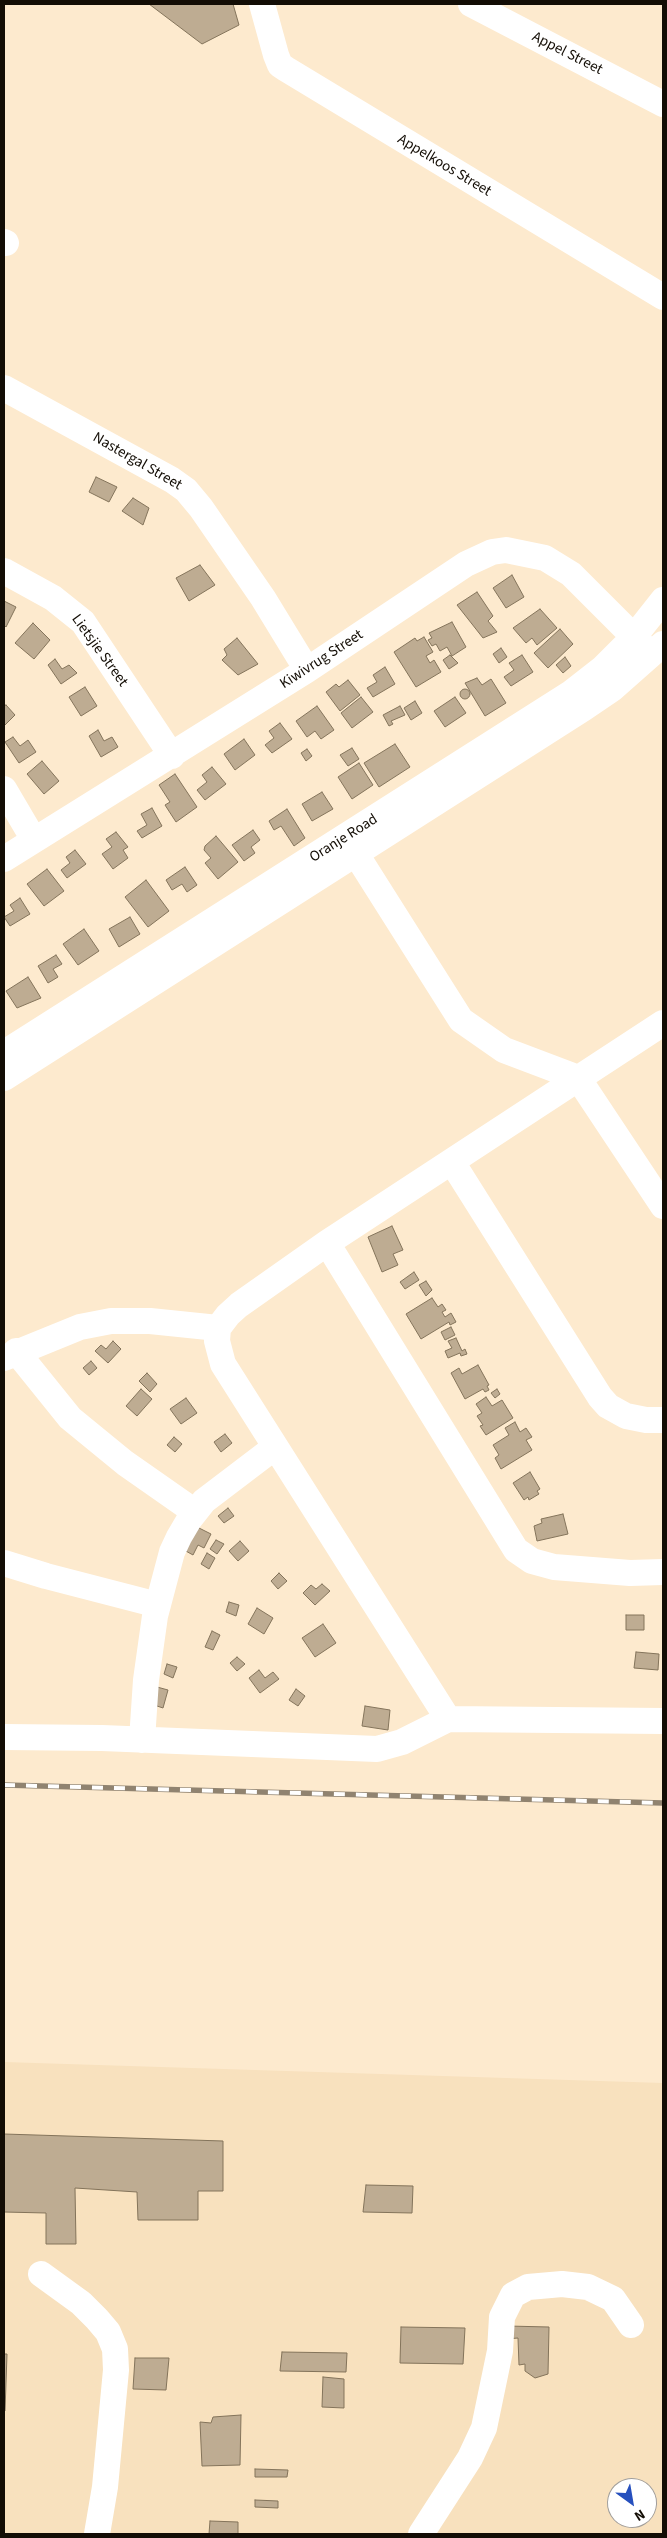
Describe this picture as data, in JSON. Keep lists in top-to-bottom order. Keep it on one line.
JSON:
{"streets":{"street":["Appel Street","Appelkoos Street","Nastergal Street","Lietsjie Street","Kiwivrug Street","Oranje Road"]},"crossings":[["Nastergal Street","Kiwivrug Street"],["Lietsjie Street","Kiwivrug Street"],["Kiwivrug Street","Oranje Road"]],"north":"bottom right"}
